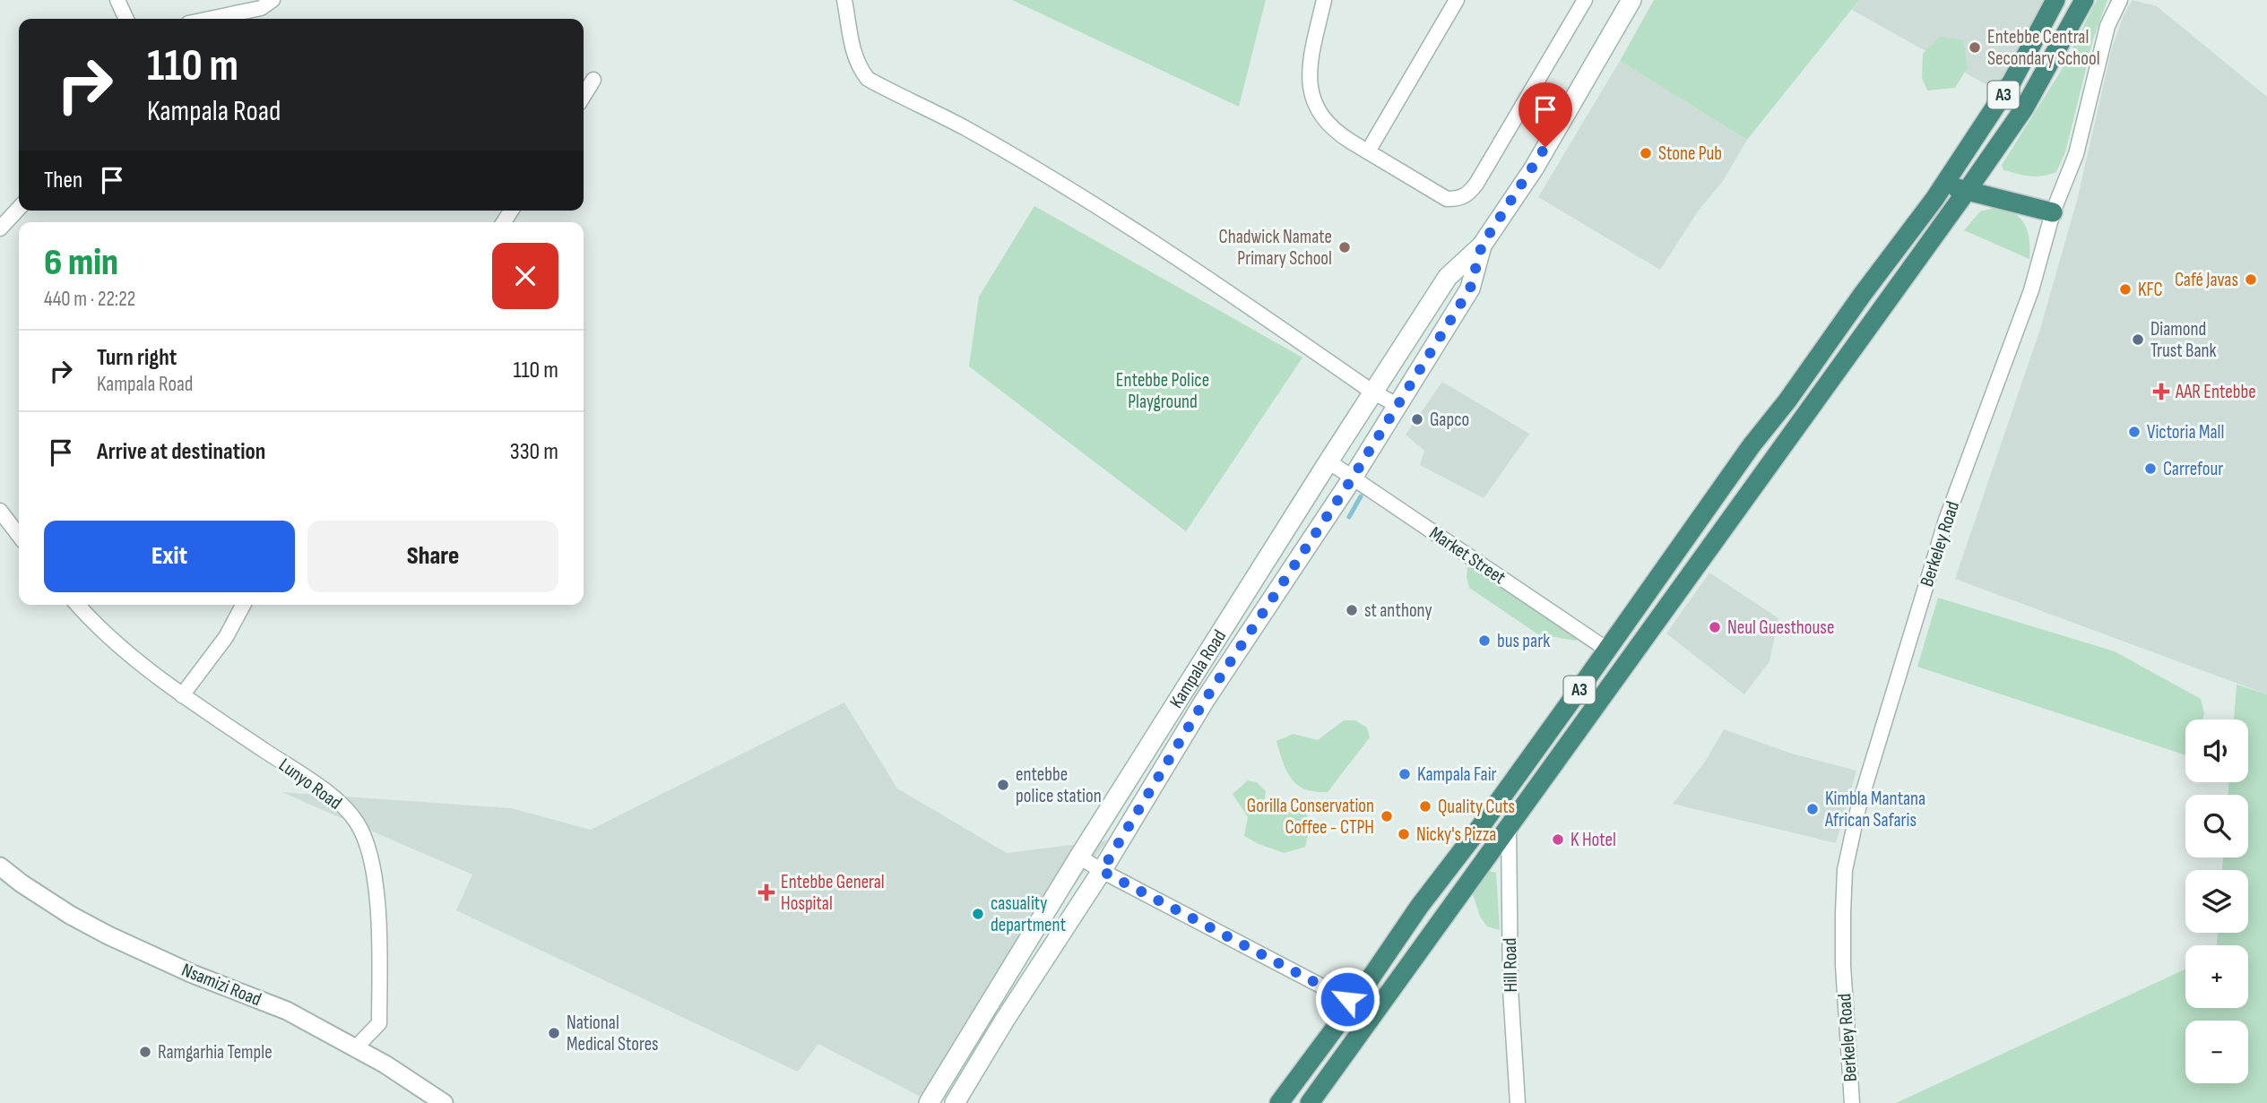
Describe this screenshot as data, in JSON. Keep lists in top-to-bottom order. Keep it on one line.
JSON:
{"streets":{"highway":["A3"],"main road":["Kampala Road"],"street":["Berkeley Road","Market Street","Lunyo Road","Hill Road","Nsamizi Road"]},"crossings":[["A3","Market Street"],["A3","Hill Road"],["Market Street","Kampala Road"],["Lunyo Road","Nsamizi Road"]],"parks":["Entebbe Police Playground"],"places":{"other":["Entebbe Central Secondary School","Stone Pub","Chadwick Namate Primary School","Café Javas","KFC","Diamond Trust Bank","Gapco","Victoria Mall","Carrefour","st anthony","Neul Guesthouse","bus park","Kampala Fair","entebbe police station","Quality Cuts","Kimbla Mantana African Safaris","Gorilla Conservation Coffee - CTPH","Nicky's Pizza","K Hotel","casuality department","National Medical Stores","Ramgarhia Temple"],"health":["AAR Entebbe","Entebbe General Hospital"]},"page":{"turn":["110 m","Kampala Road"],"then":"Then","heading":["6 min","440 m · 22:22"],"list":[{"name":"Turn right","note":"Kampala Road","value":"110 m"},{"name":"Arrive at destination","value":"330 m"}],"buttons":["Exit","Share"],"map_buttons":["+","−"]}}
